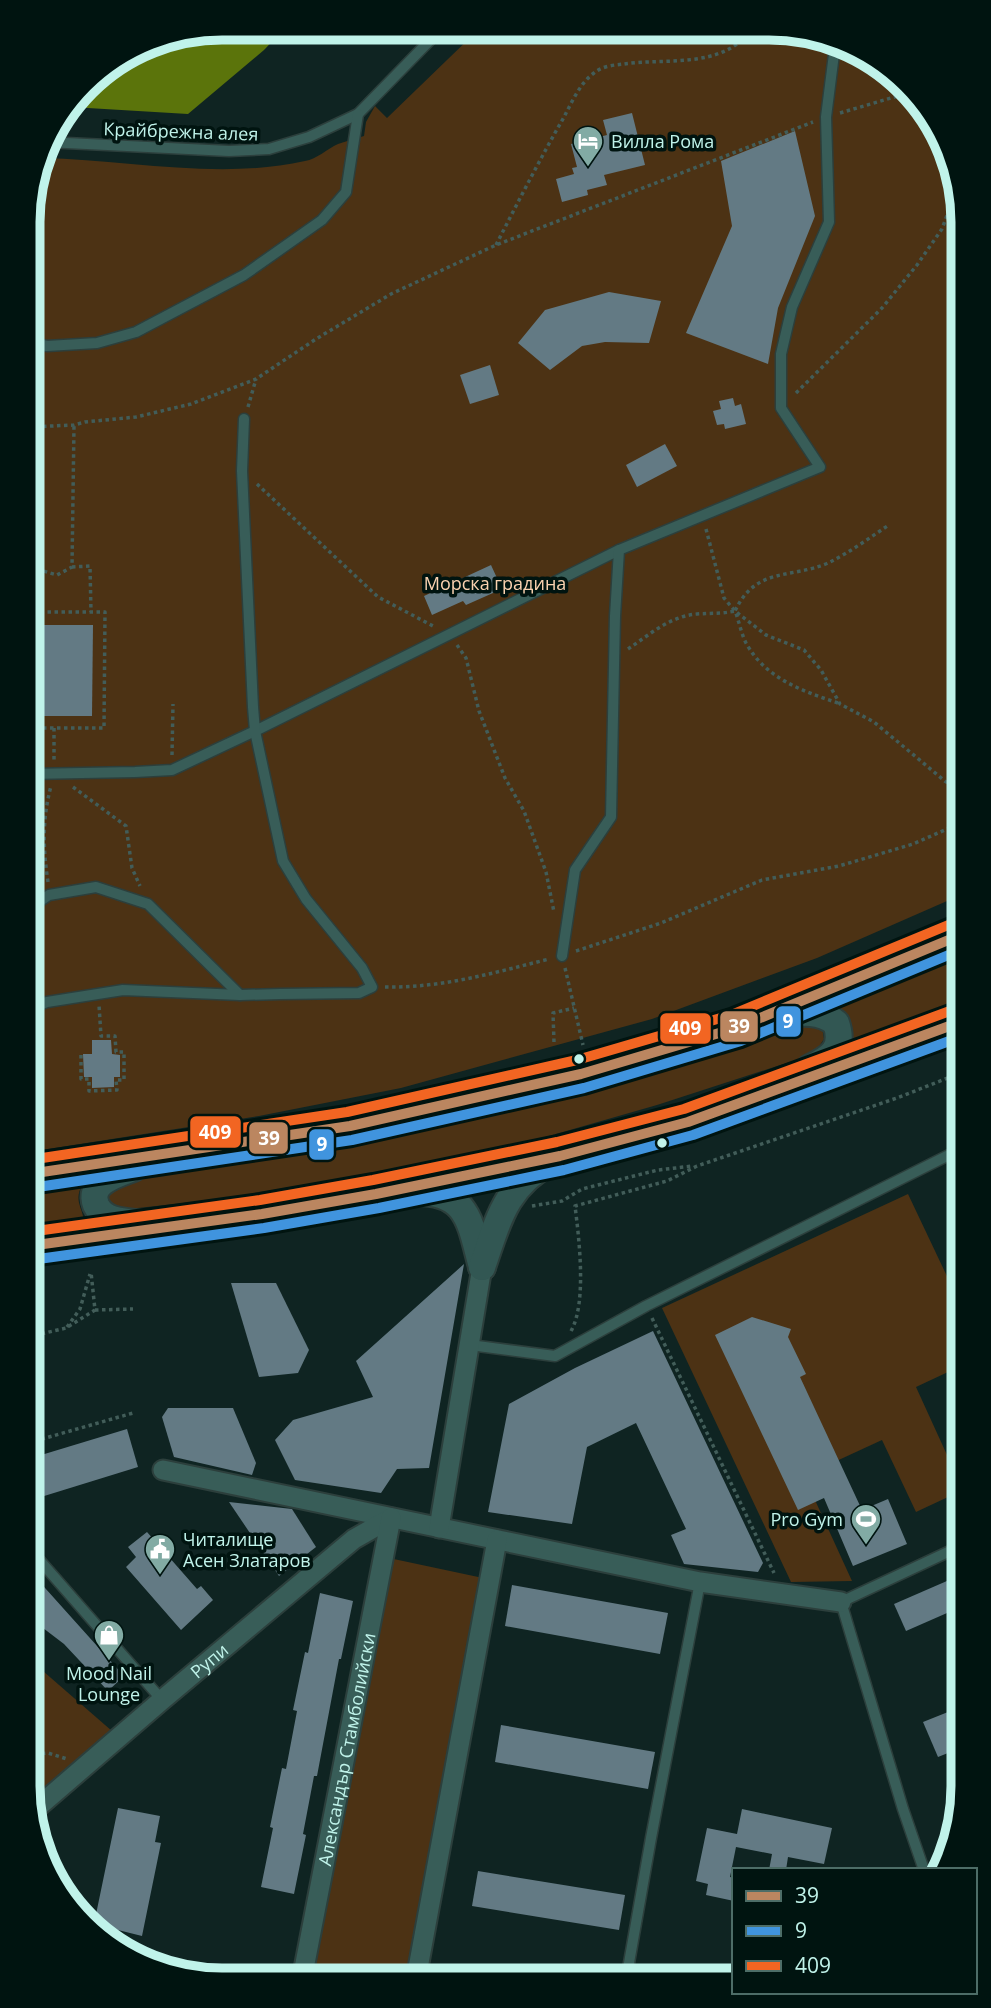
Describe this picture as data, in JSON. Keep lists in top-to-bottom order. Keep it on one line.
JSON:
{"streets":{"street":["Рупи","Александър Стамболийски"],"lane":["Крайбрежна алея"]},"crossings":[["Рупи","Александър Стамболийски"]],"parks":["Морска градина"],"places":{"hotel":["Вилла Рома"],"sports":["Pro Gym"],"public building":["Читалище Асен Златаров"],"shop":["Mood Nail Lounge"]},"lines":["transit line 409","transit line 39","transit line 9"],"legend":["39","9","409"]}
